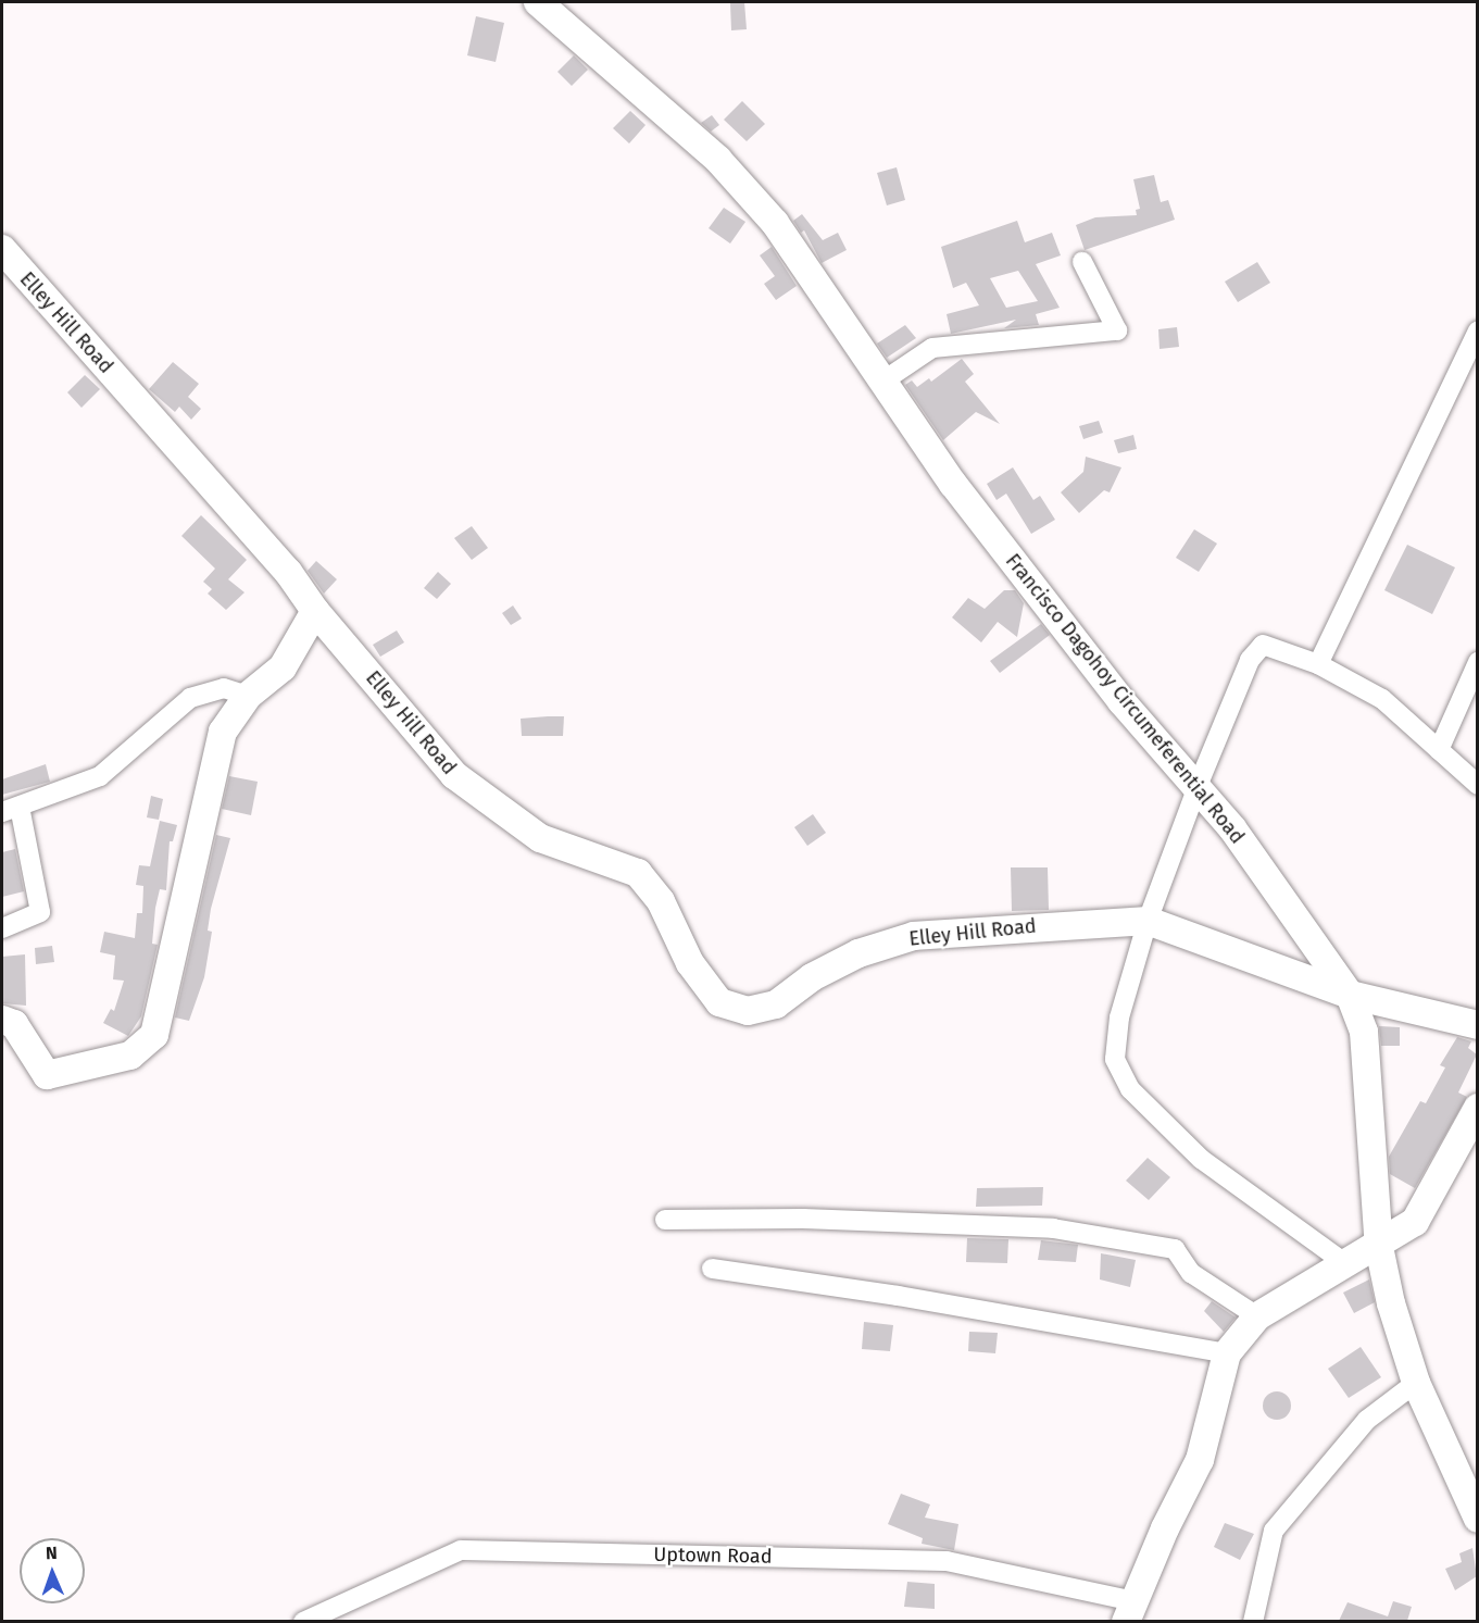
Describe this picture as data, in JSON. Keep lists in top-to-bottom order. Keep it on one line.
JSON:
{"streets":{"street":["Elley Hill Road","Francisco Dagohoy Circumeferential Road","Uptown Road"]},"crossings":[["Elley Hill Road","Francisco Dagohoy Circumeferential Road"]],"north":"top"}
